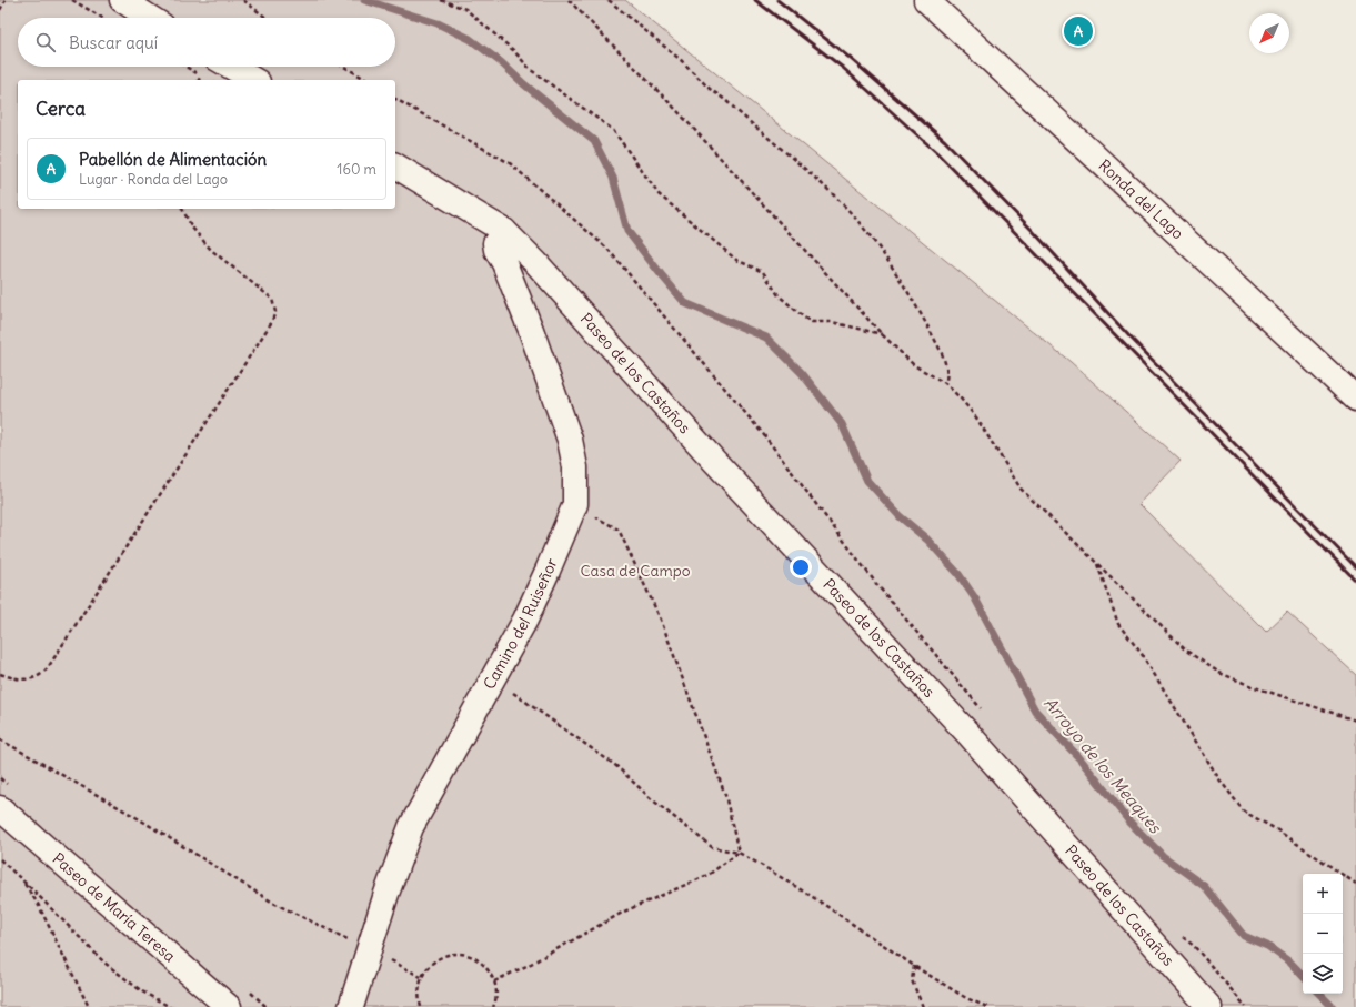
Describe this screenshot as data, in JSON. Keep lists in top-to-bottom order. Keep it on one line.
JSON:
{"streets":{"street":["Ronda del Lago","Paseo de los Castaños","Camino del Ruiseñor","Paseo de María Teresa"]},"crossings":[["Paseo de los Castaños","Camino del Ruiseñor"]],"water":["Arroyo de los Meaques"],"parks":["Casa de Campo"],"north":"bottom left","page":{"pins":"A","search":"Buscar aquí","heading":"Cerca","list":[{"mark":"A","name":"Pabellón de Alimentación","note":"Lugar · Ronda del Lago","value":"160 m"}],"map_buttons":["+","−"]}}
